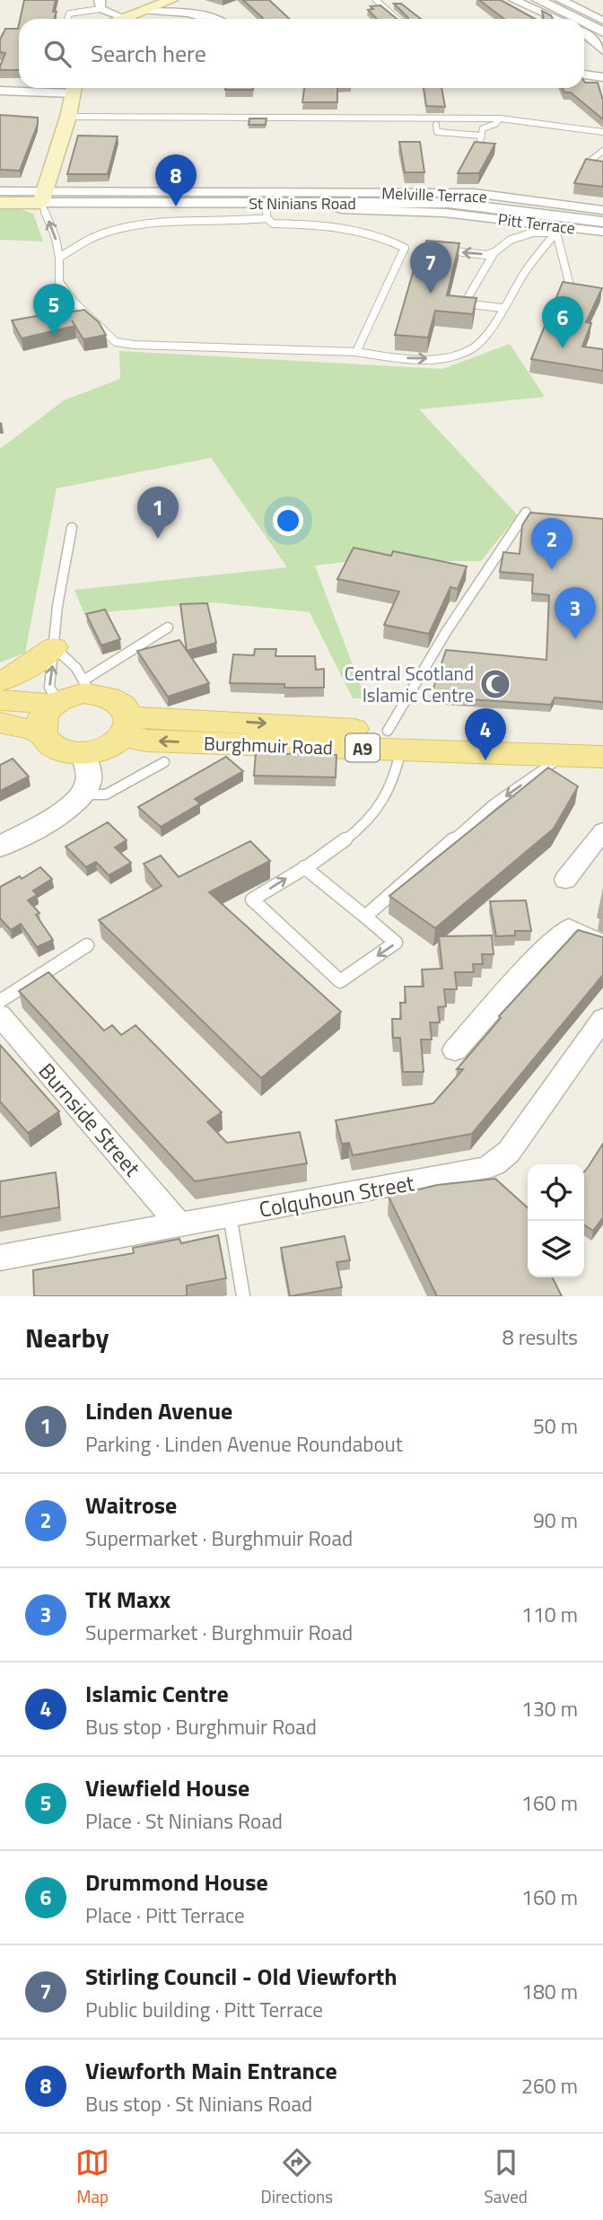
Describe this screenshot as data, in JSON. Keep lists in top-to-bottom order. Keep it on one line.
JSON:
{"streets":{"main road":["St Ninians Road","Burghmuir Road","A9"],"street":["Melville Terrace","Pitt Terrace","Burnside Street","Colquhoun Street"]},"crossings":[["Melville Terrace","St Ninians Road"],["St Ninians Road","Pitt Terrace"],["Burnside Street","Colquhoun Street"]],"places":{"mosque":["Central Scotland Islamic Centre"]},"page":{"search":"Search here","pins":["8","7","5","6","1","2","3","4"],"heading":["Nearby","8 results"],"list":[{"mark":"1","name":"Linden Avenue","note":"Parking · Linden Avenue Roundabout","value":"50 m"},{"mark":"2","name":"Waitrose","note":"Supermarket · Burghmuir Road","value":"90 m"},{"mark":"3","name":"TK Maxx","note":"Supermarket · Burghmuir Road","value":"110 m"},{"mark":"4","name":"Islamic Centre","note":"Bus stop · Burghmuir Road","value":"130 m"},{"mark":"5","name":"Viewfield House","note":"Place · St Ninians Road","value":"160 m"},{"mark":"6","name":"Drummond House","note":"Place · Pitt Terrace","value":"160 m"},{"mark":"7","name":"Stirling Council - Old Viewforth","note":"Public building · Pitt Terrace","value":"180 m"},{"mark":"8","name":"Viewforth Main Entrance","note":"Bus stop · St Ninians Road","value":"260 m"}],"nav":["Map","Directions","Saved"]}}
